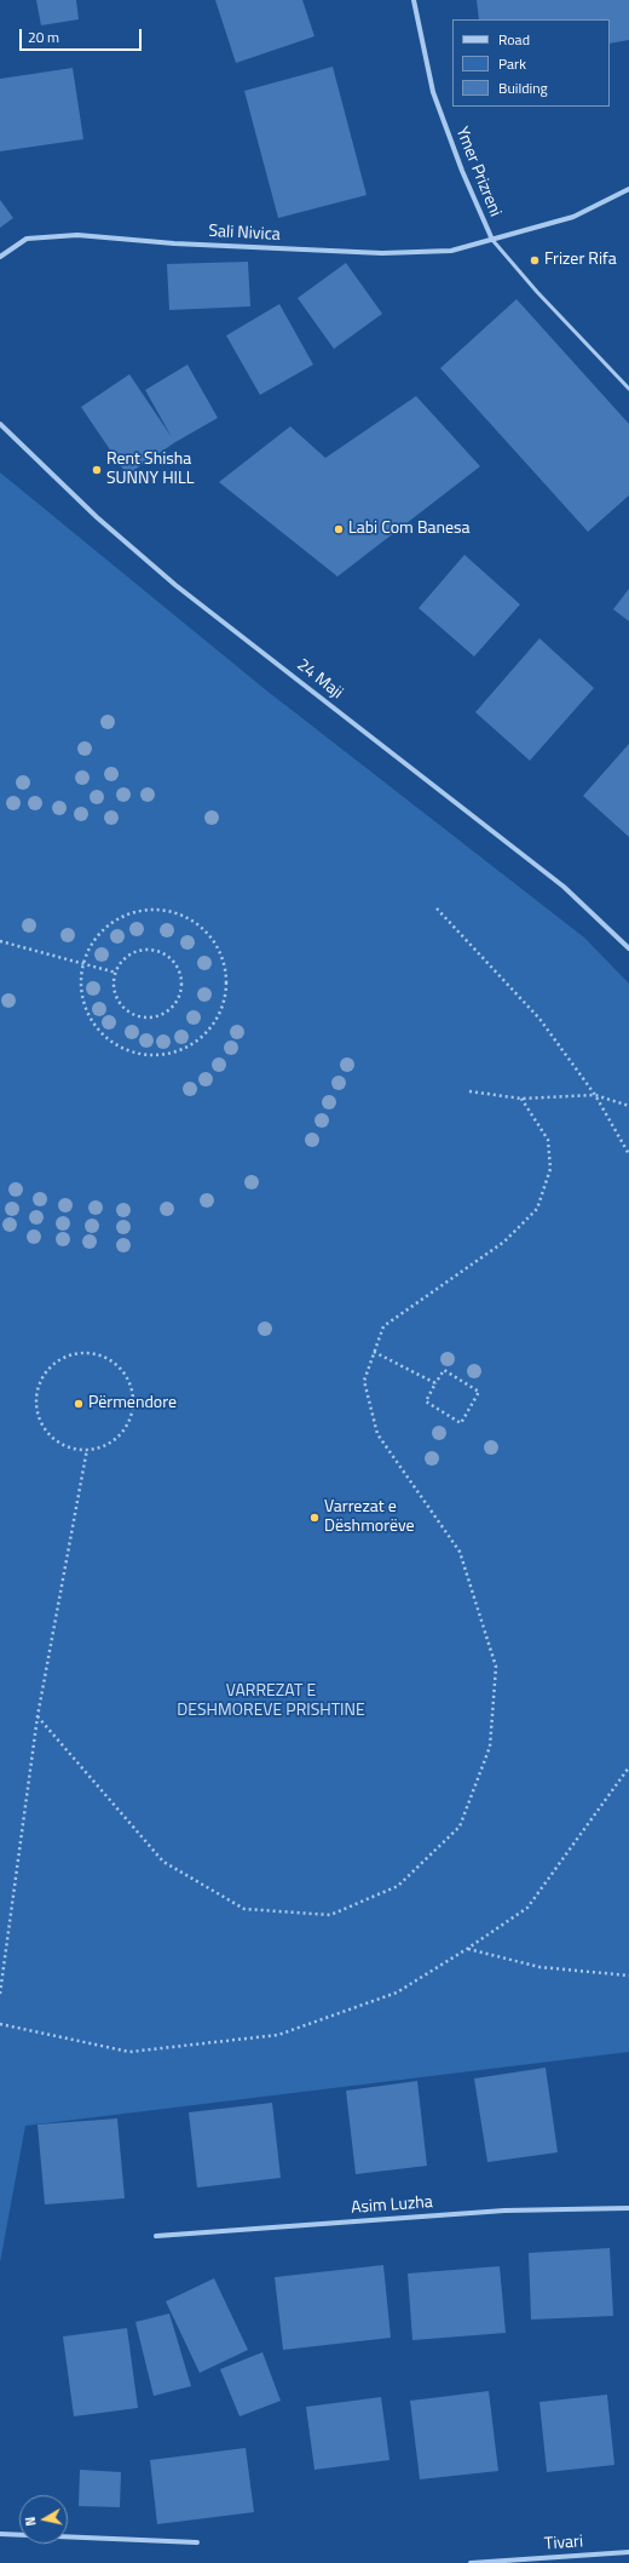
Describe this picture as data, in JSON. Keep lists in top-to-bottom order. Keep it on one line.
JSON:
{"streets":{"street":["Ymer Prizreni","Sali Nivica","24 Maji","Asim Luzha","Tivari"]},"crossings":[["Ymer Prizreni","Sali Nivica"]],"parks":["VARREZAT E DESHMOREVE PRISHTINE"],"places":["Frizer Rifa","Rent Shisha SUNNY HILL","Labi Com Banesa","Përmendore","Varrezat e Dëshmorëve"],"legend":["Road","Park","Building"],"scale_bar":"20 m","north":"left"}
